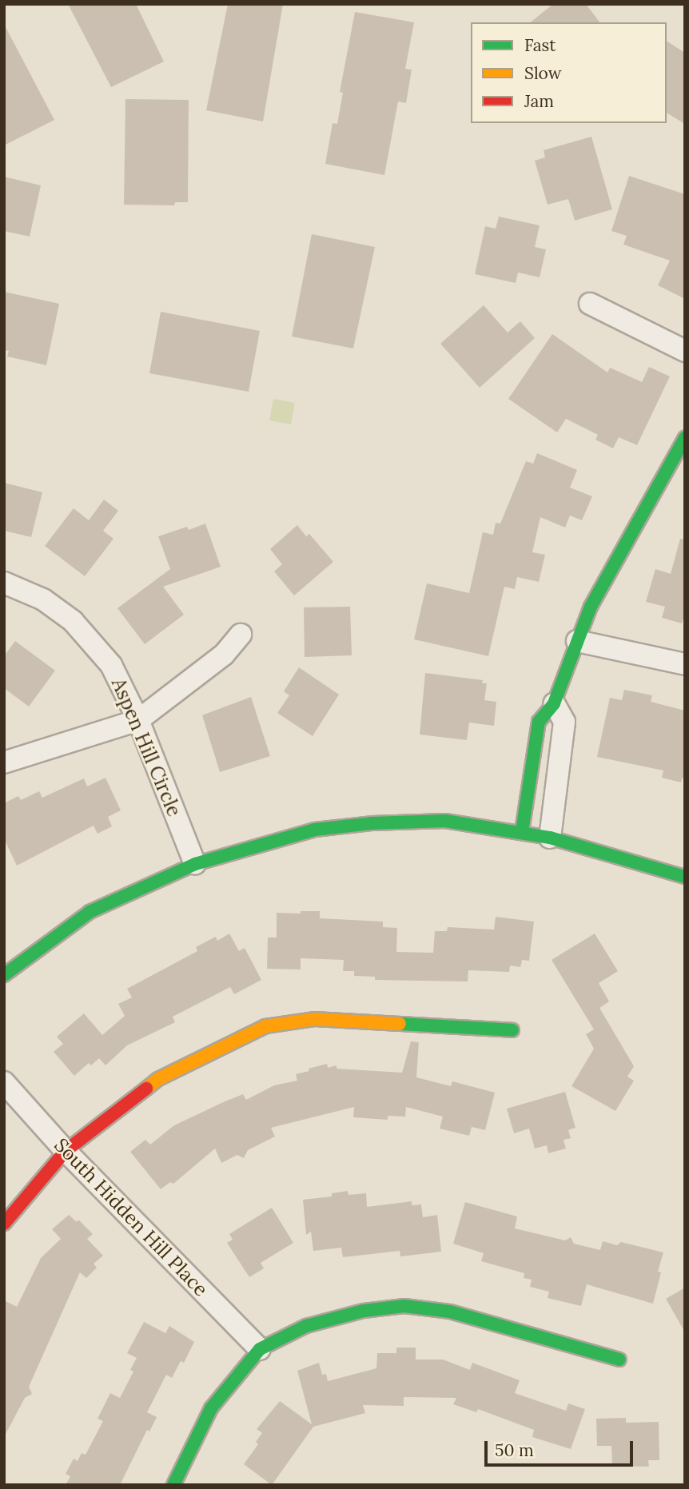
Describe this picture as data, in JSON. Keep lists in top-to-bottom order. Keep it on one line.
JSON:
{"streets":{"street":["Aspen Hill Circle","South Hidden Hill Place"]},"legend":["Fast","Slow","Jam"],"scale_bar":"50 m"}
